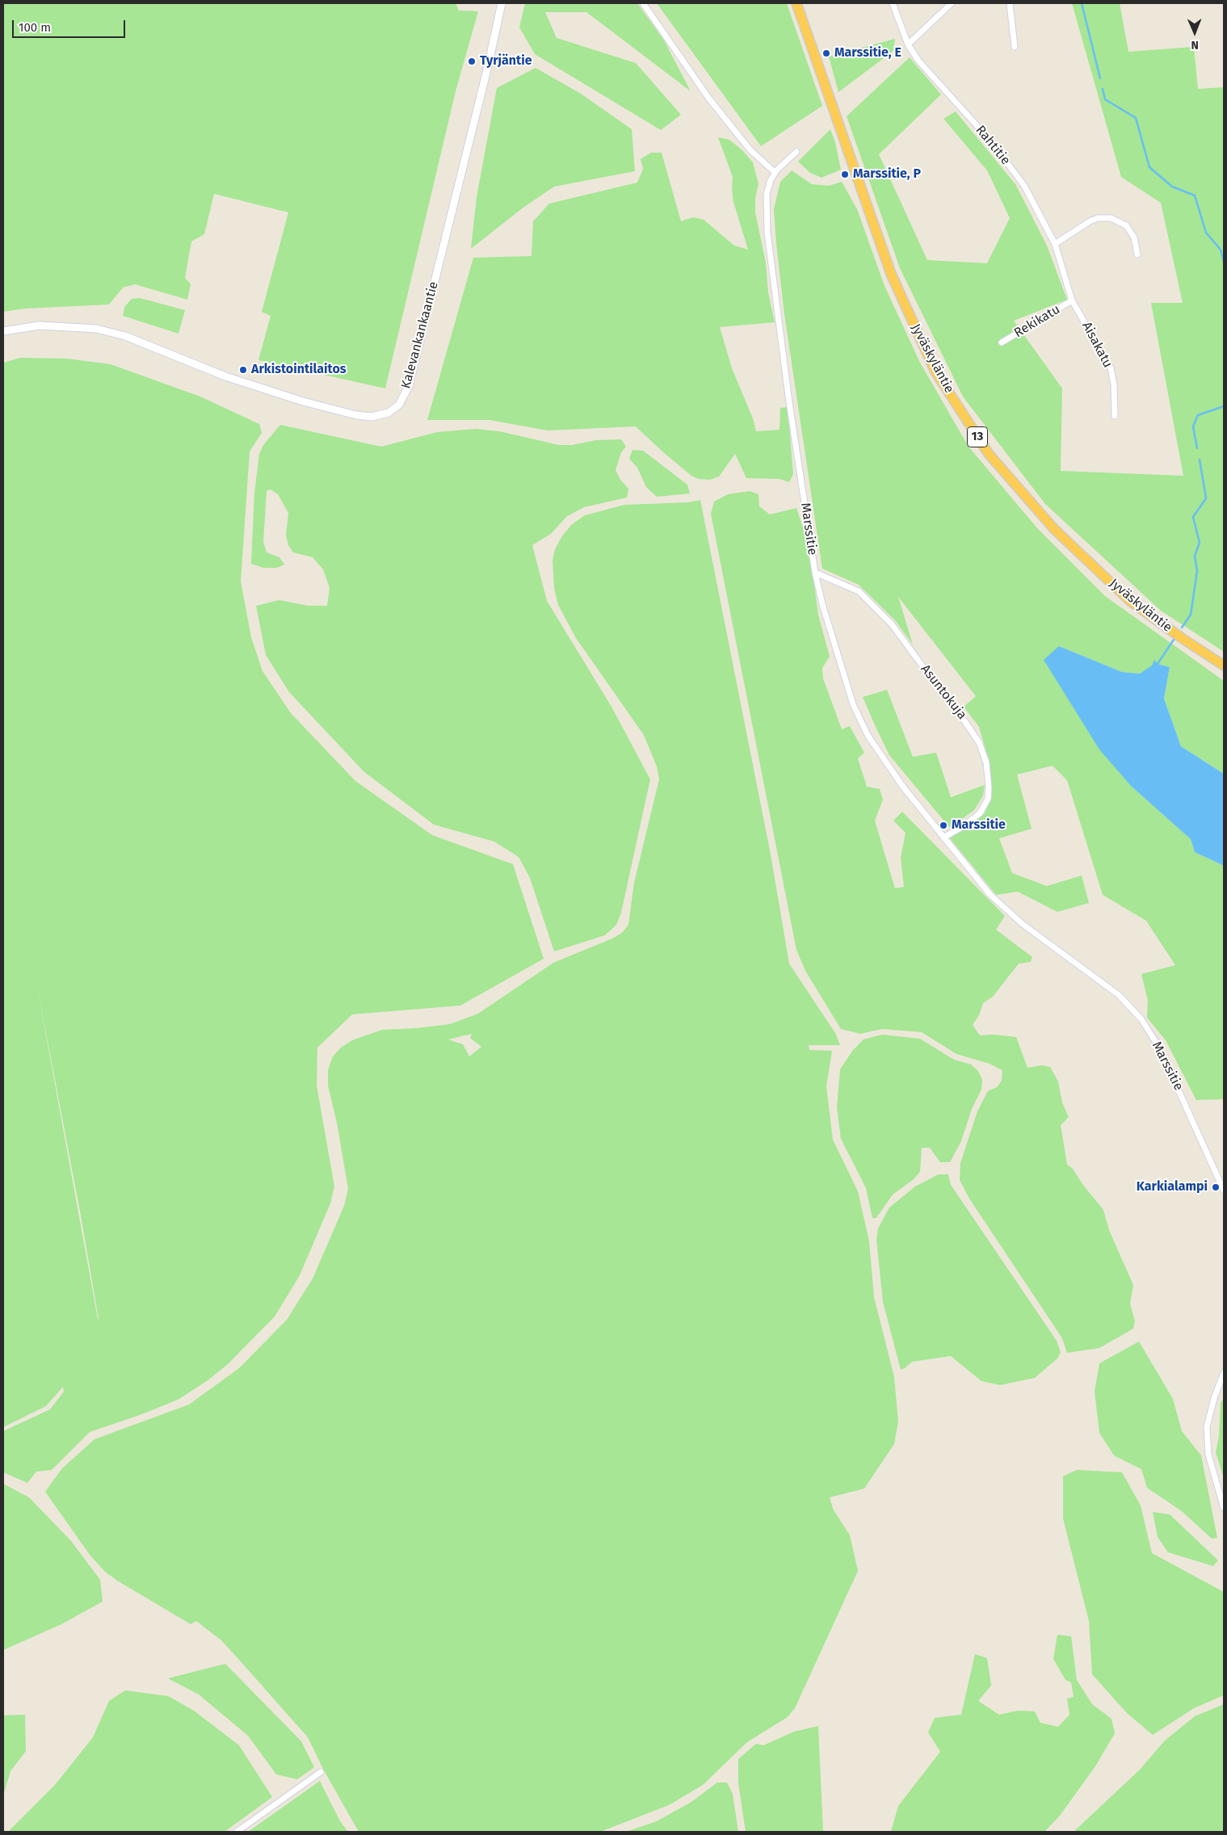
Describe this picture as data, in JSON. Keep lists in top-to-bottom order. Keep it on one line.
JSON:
{"streets":{"highway":["Jyväskyläntie","13"],"street":["Rahtitie","Rekikatu","Kalevankankaantie","Aisakatu","Marssitie","Asuntokuja"]},"crossings":[["Rahtitie","Rekikatu"],["Rahtitie","Aisakatu"],["Rekikatu","Aisakatu"],["Marssitie","Asuntokuja"]],"places":["Marssitie, E","Tyrjäntie","Marssitie, P","Arkistointilaitos","Marssitie","Karkialampi"],"scale_bar":"100 m","north":"bottom"}
